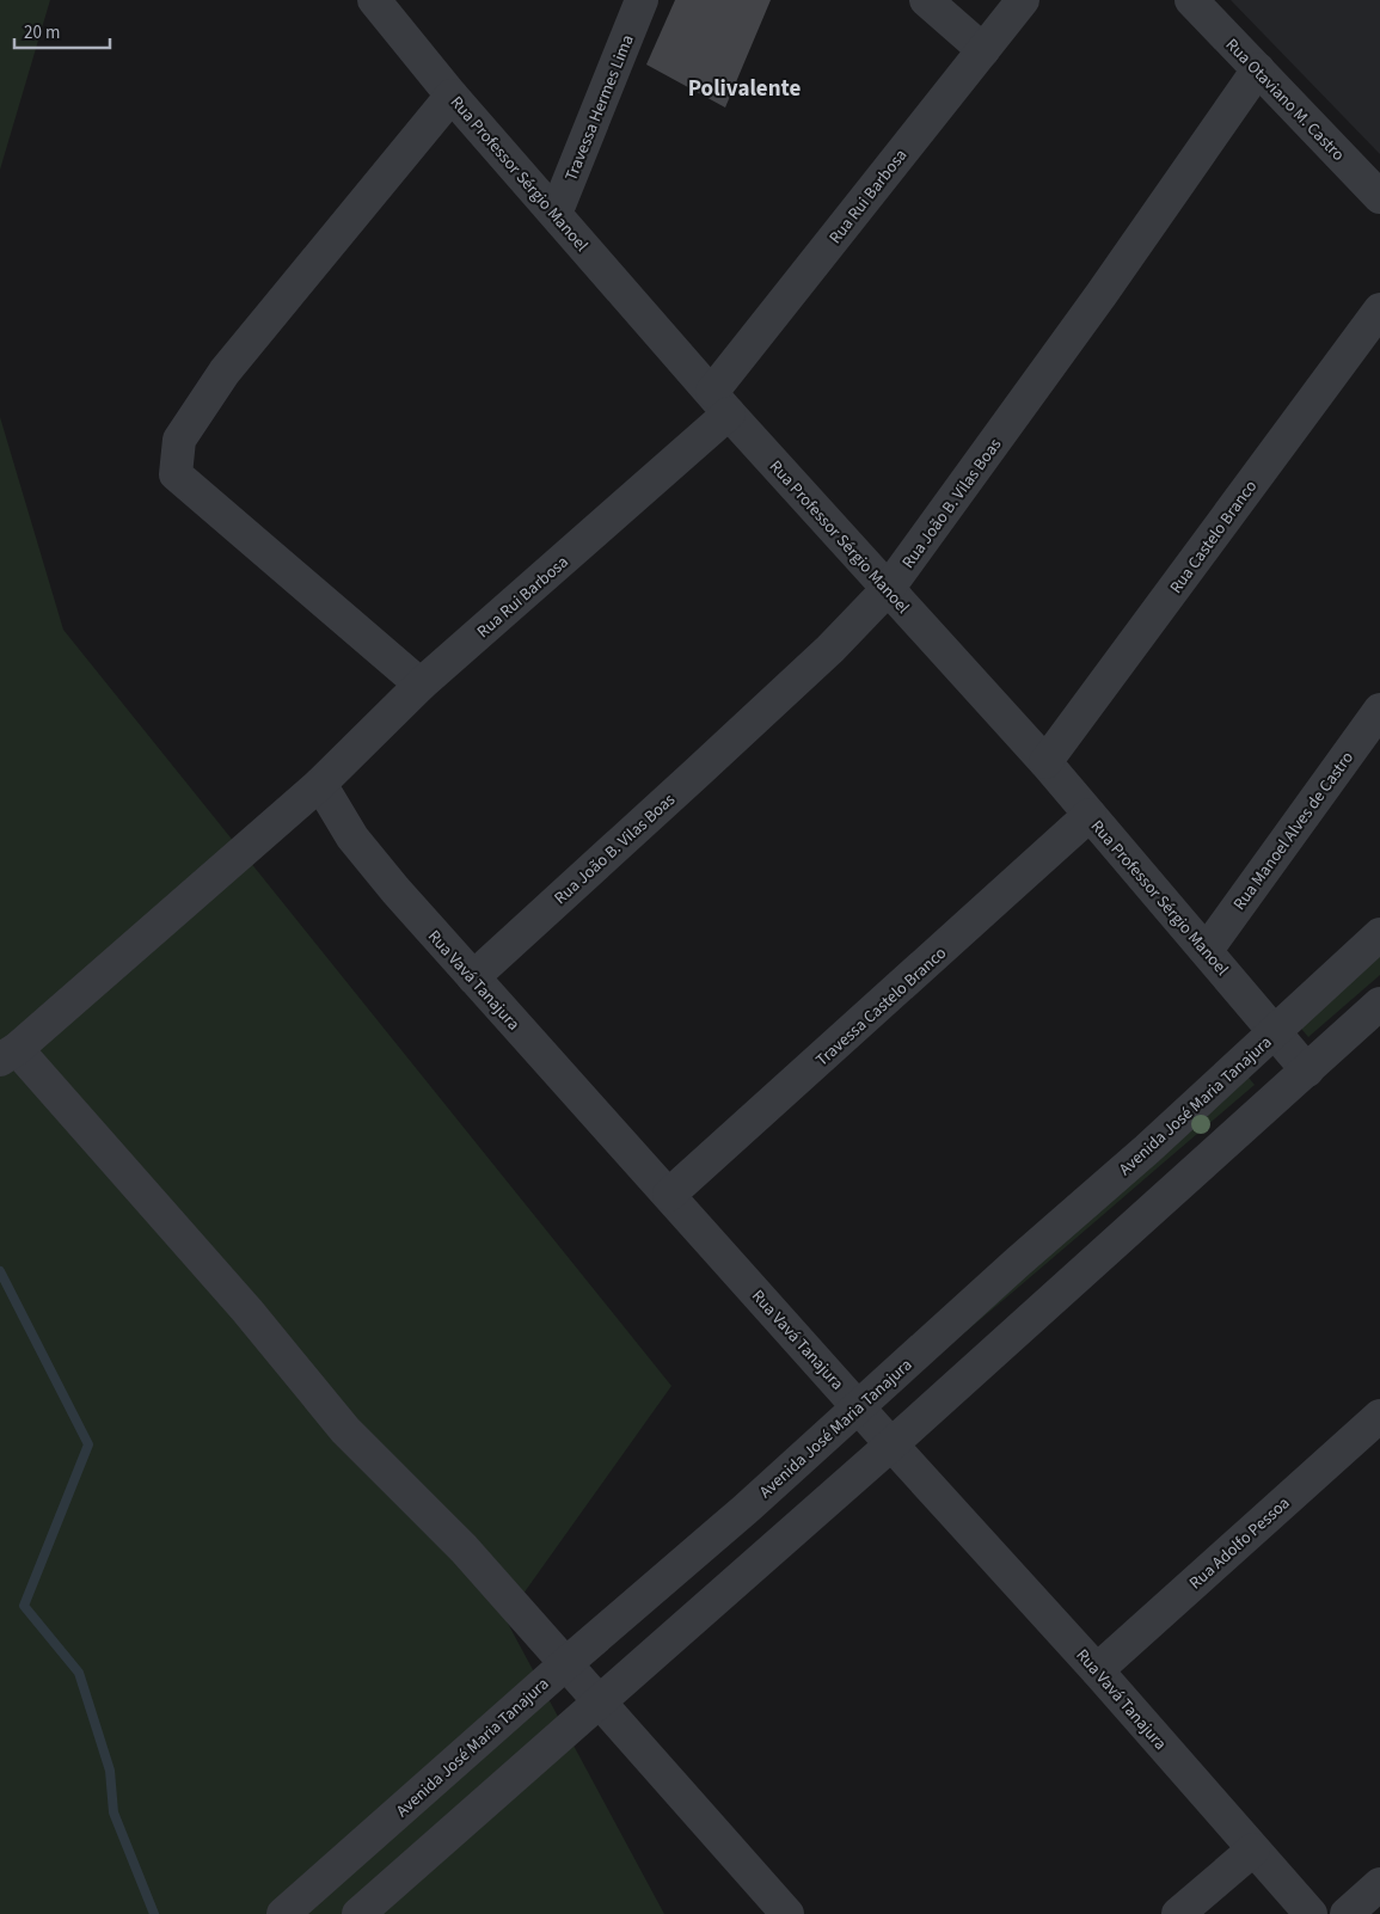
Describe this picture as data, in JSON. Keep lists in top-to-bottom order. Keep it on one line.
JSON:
{"streets":{"street":["Rua Otaviano M. Castro","Travessa Hermes Lima","Rua Professor Sérgio Manoel","Rua Rui Barbosa","Rua João B. Vilas Boas","Rua Castelo Branco","Rua Manoel Alves de Castro","Rua Vavá Tanajura","Travessa Castelo Branco","Avenida José Maria Tanajura","Rua Adolfo Pessoa"]},"crossings":[["Rua Otaviano M. Castro","Rua João B. Vilas Boas"],["Travessa Hermes Lima","Rua Professor Sérgio Manoel"],["Rua Professor Sérgio Manoel","Rua Rui Barbosa"],["Rua Professor Sérgio Manoel","Rua João B. Vilas Boas"],["Rua Professor Sérgio Manoel","Rua Castelo Branco"],["Rua Professor Sérgio Manoel","Rua Manoel Alves de Castro"],["Rua Professor Sérgio Manoel","Travessa Castelo Branco"],["Rua Professor Sérgio Manoel","Avenida José Maria Tanajura"],["Rua Rui Barbosa","Rua Vavá Tanajura"],["Rua João B. Vilas Boas","Rua Vavá Tanajura"],["Rua Vavá Tanajura","Travessa Castelo Branco"],["Rua Vavá Tanajura","Avenida José Maria Tanajura"],["Rua Vavá Tanajura","Rua Adolfo Pessoa"]],"districts":["Polivalente"],"scale_bar":"20 m"}
